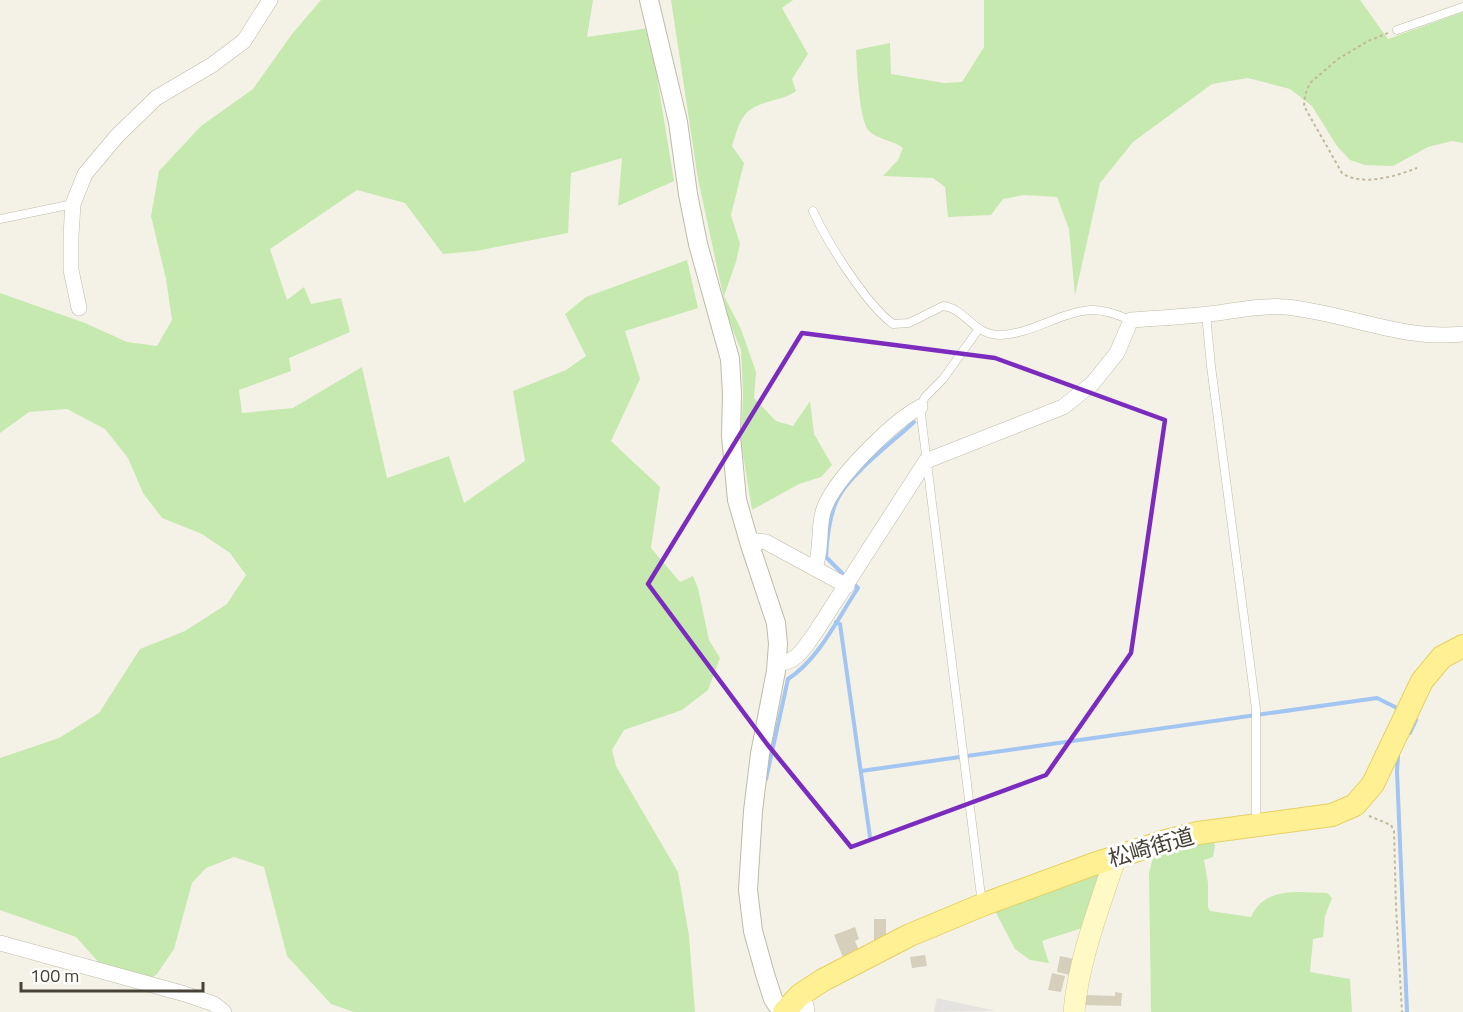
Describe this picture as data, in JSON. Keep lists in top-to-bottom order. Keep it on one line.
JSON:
{"streets":{"main road":["松崎街道"]},"scale_bar":"100 m"}
